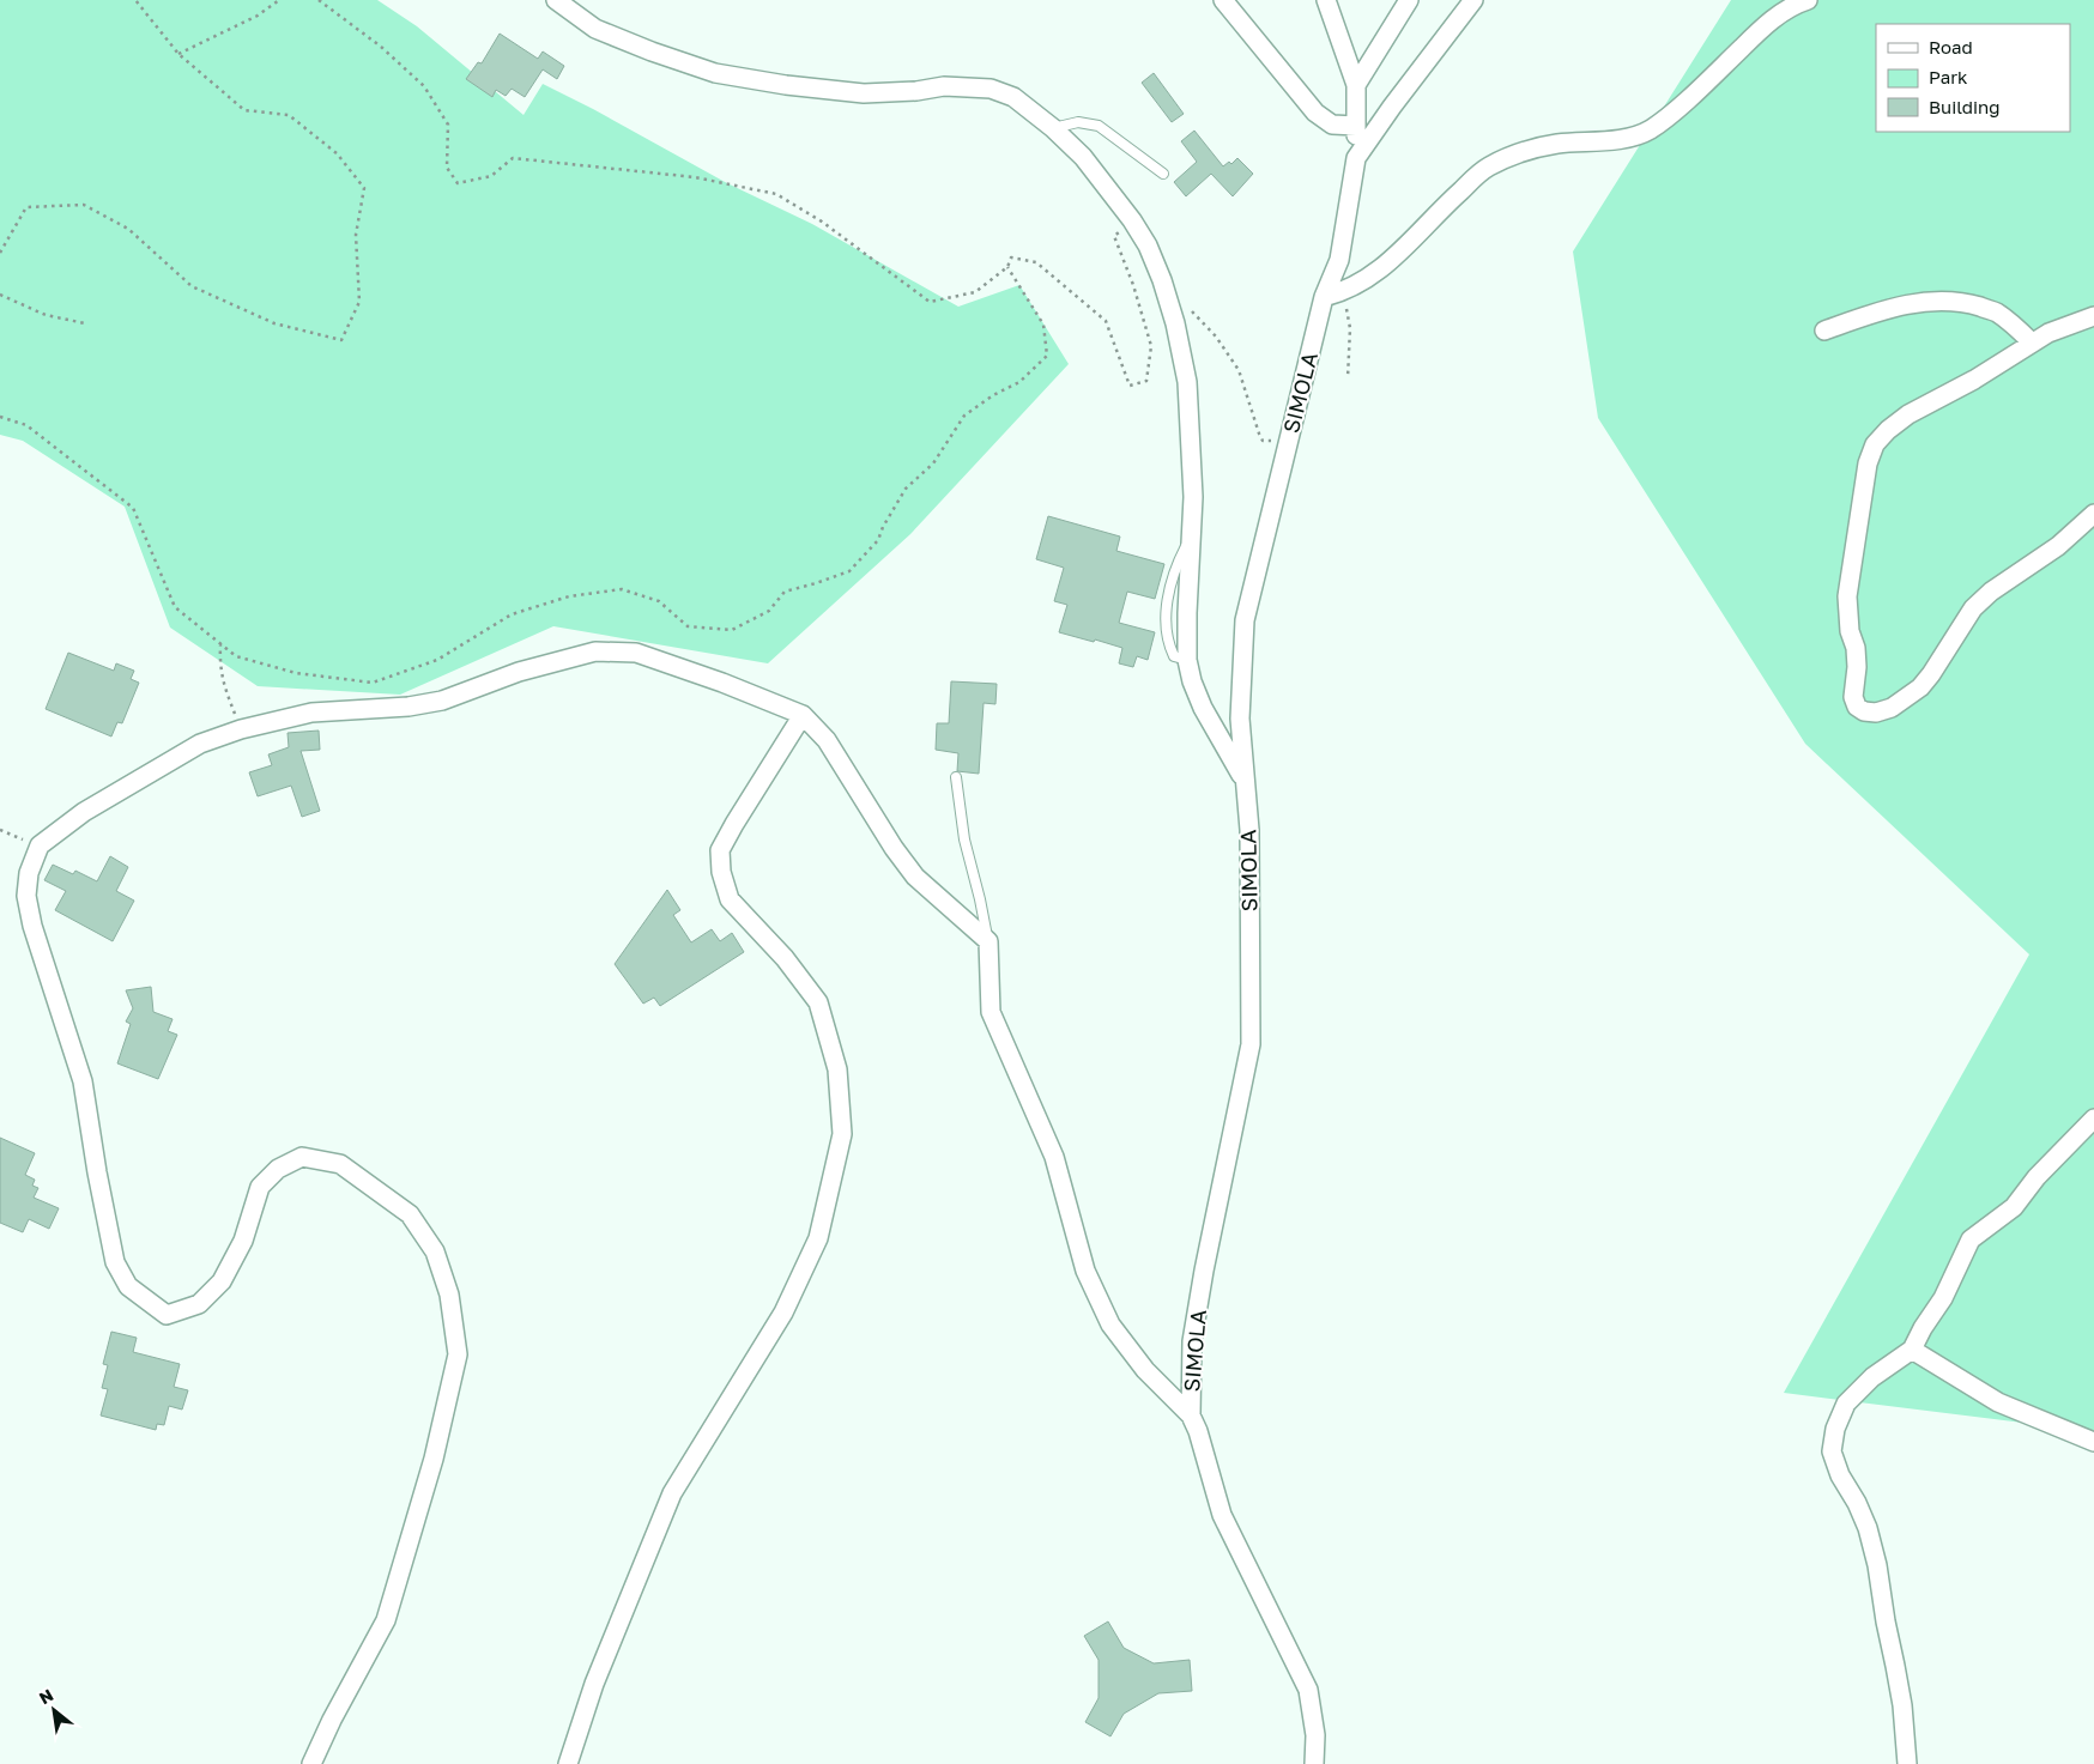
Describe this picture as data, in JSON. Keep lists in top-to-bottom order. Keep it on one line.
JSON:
{"streets":{"street":["SIMOLA"]},"legend":["Road","Park","Building"],"north":"top left"}
